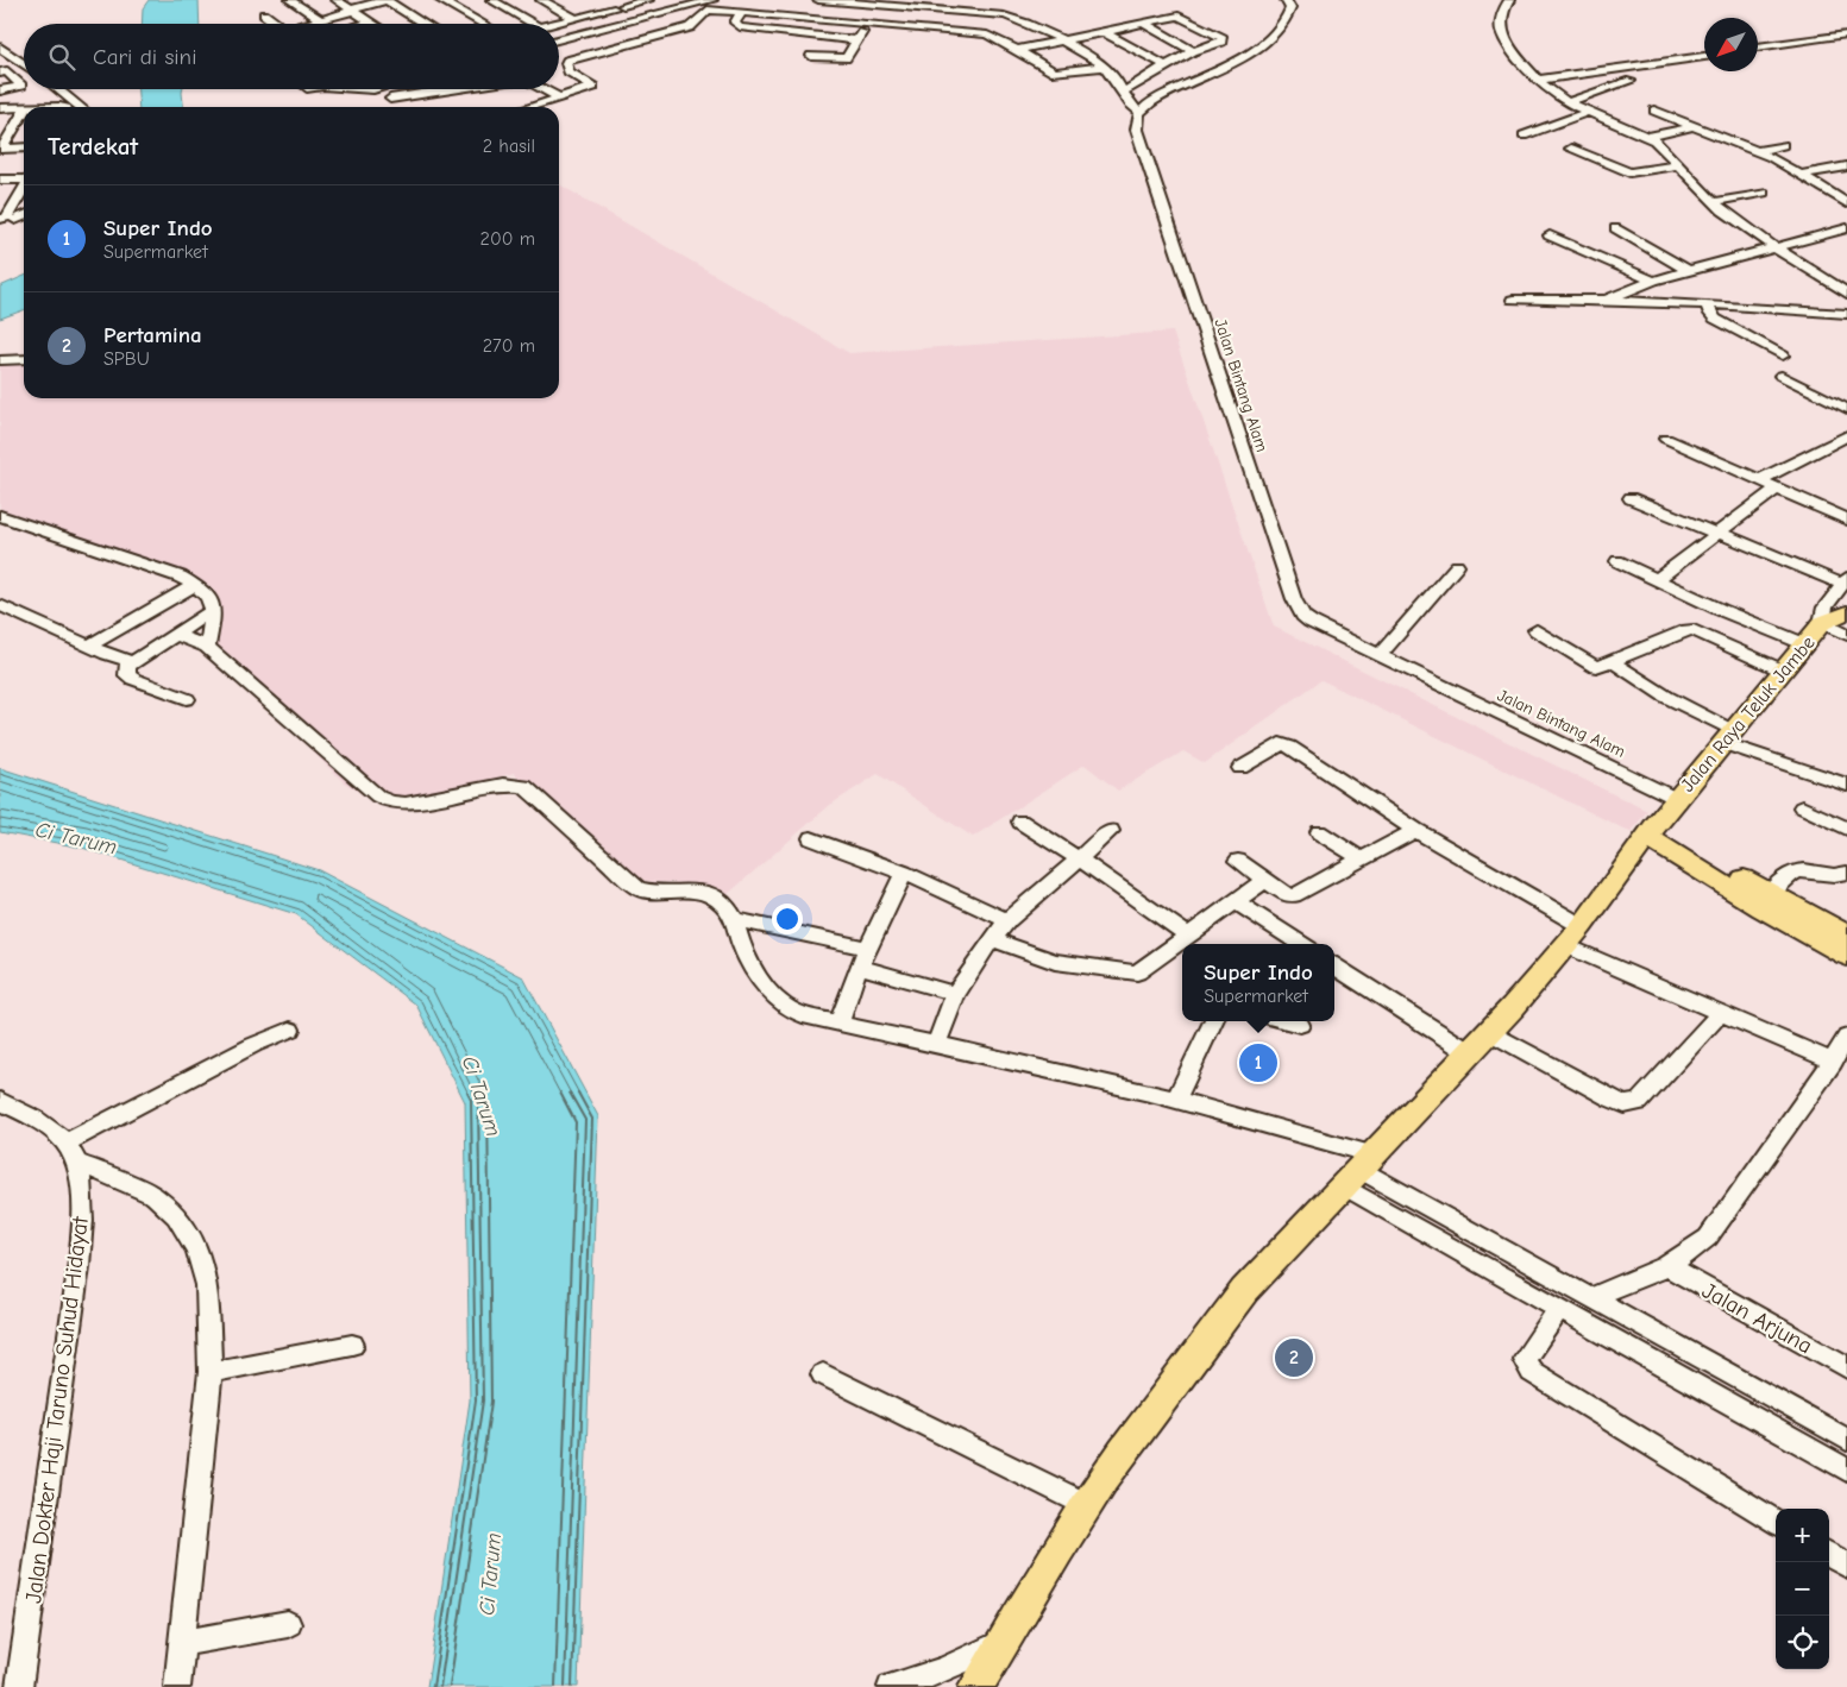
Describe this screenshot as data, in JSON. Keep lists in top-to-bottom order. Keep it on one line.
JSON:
{"streets":{"main road":["Jalan Raya Teluk Jambe"],"street":["Jalan Bintang Alam","Jalan Arjuna","Jalan Dokter Haji Taruno Suhud Hidayat"]},"crossings":[["Jalan Bintang Alam","Jalan Raya Teluk Jambe"]],"water":["Ci Tarum"],"north":"bottom left","page":{"search":"Cari di sini","heading":["Terdekat","2 hasil"],"list":[{"mark":"1","name":"Super Indo","note":"Supermarket","value":"200 m"},{"mark":"2","name":"Pertamina","note":"SPBU","value":"270 m"}],"popup":["Super Indo","Supermarket"],"pins":["1","2"],"map_buttons":["+","−"]}}
